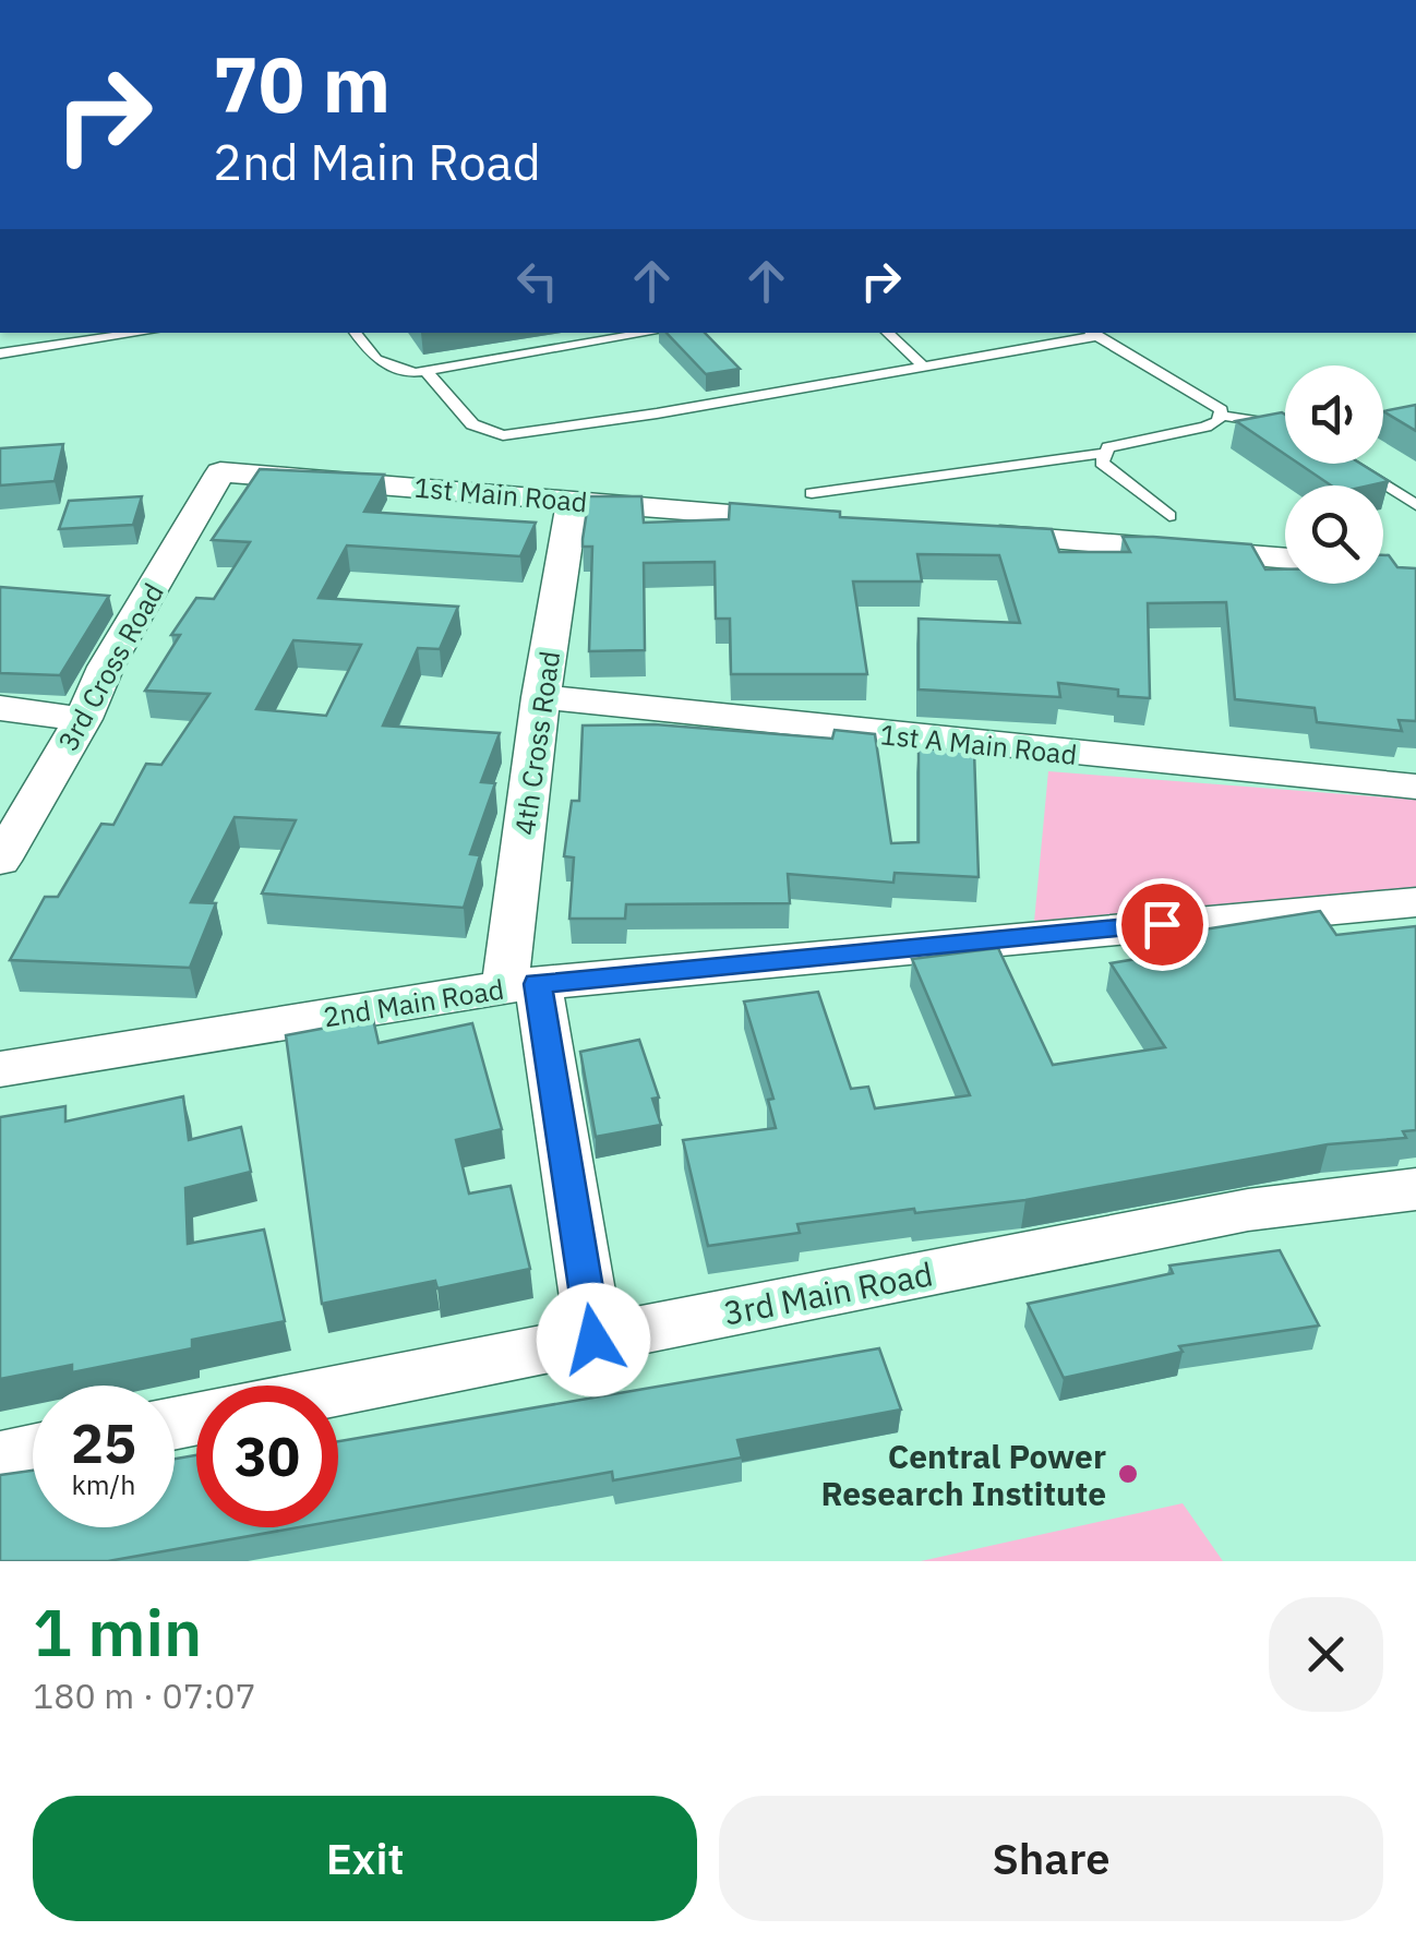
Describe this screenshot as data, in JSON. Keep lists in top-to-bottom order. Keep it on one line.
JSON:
{"streets":{"street":["1st Main Road","3rd Cross Road","4th Cross Road","1st A Main Road","2nd Main Road","3rd Main Road"]},"crossings":[["1st Main Road","3rd Cross Road"],["1st Main Road","4th Cross Road"],["4th Cross Road","1st A Main Road"],["4th Cross Road","2nd Main Road"],["4th Cross Road","3rd Main Road"]],"places":["Central Power Research Institute"],"page":{"turn":["70 m","2nd Main Road"],"speed":"25 km/h","limit":"30","heading":["1 min","180 m · 07:07"],"buttons":["Exit","Share"]}}
